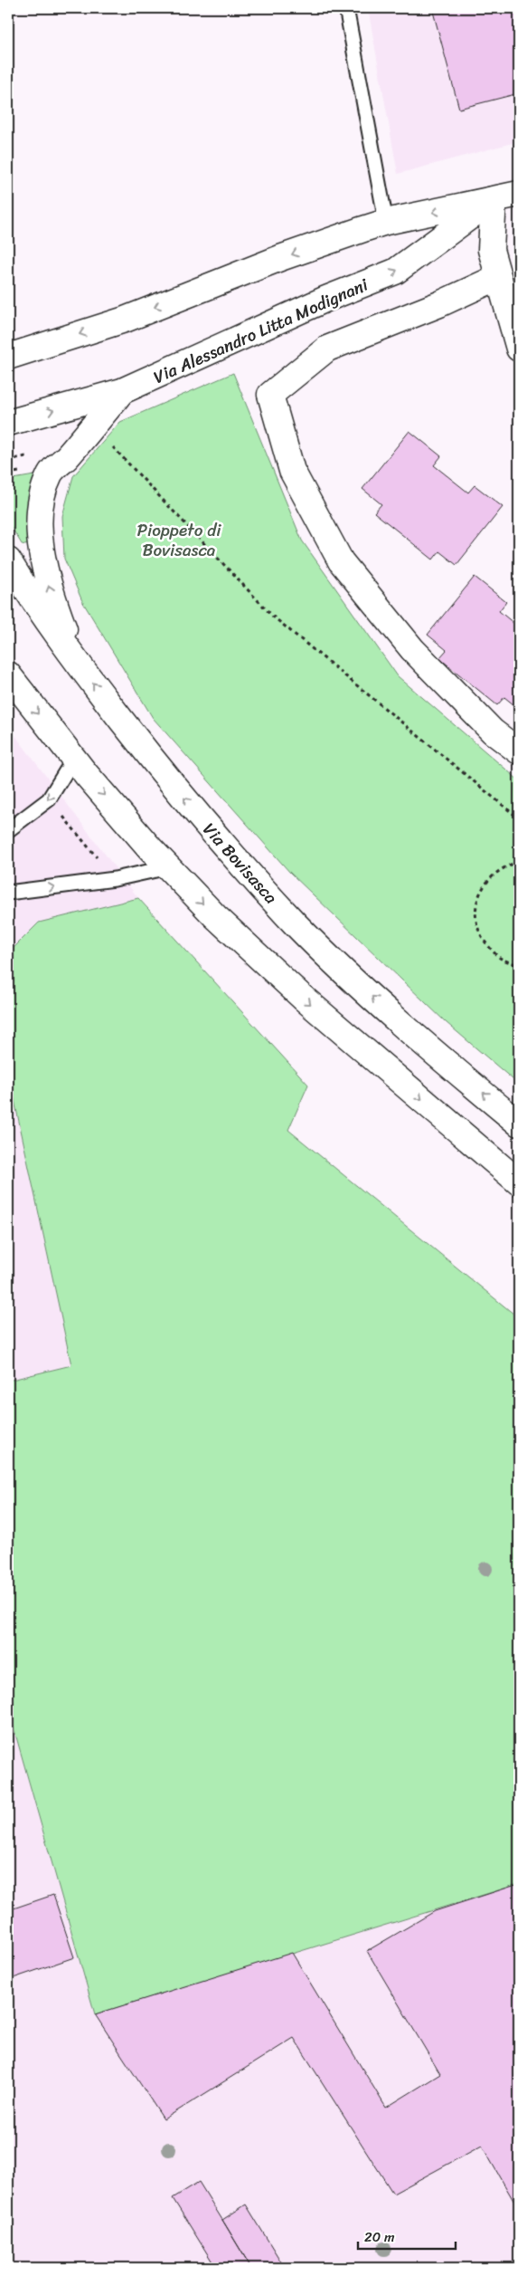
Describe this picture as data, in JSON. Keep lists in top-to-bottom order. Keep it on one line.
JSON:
{"streets":{"street":["Via Alessandro Litta Modignani","Via Bovisasca"]},"parks":["Pioppeto di Bovisasca"],"scale_bar":"20 m"}
